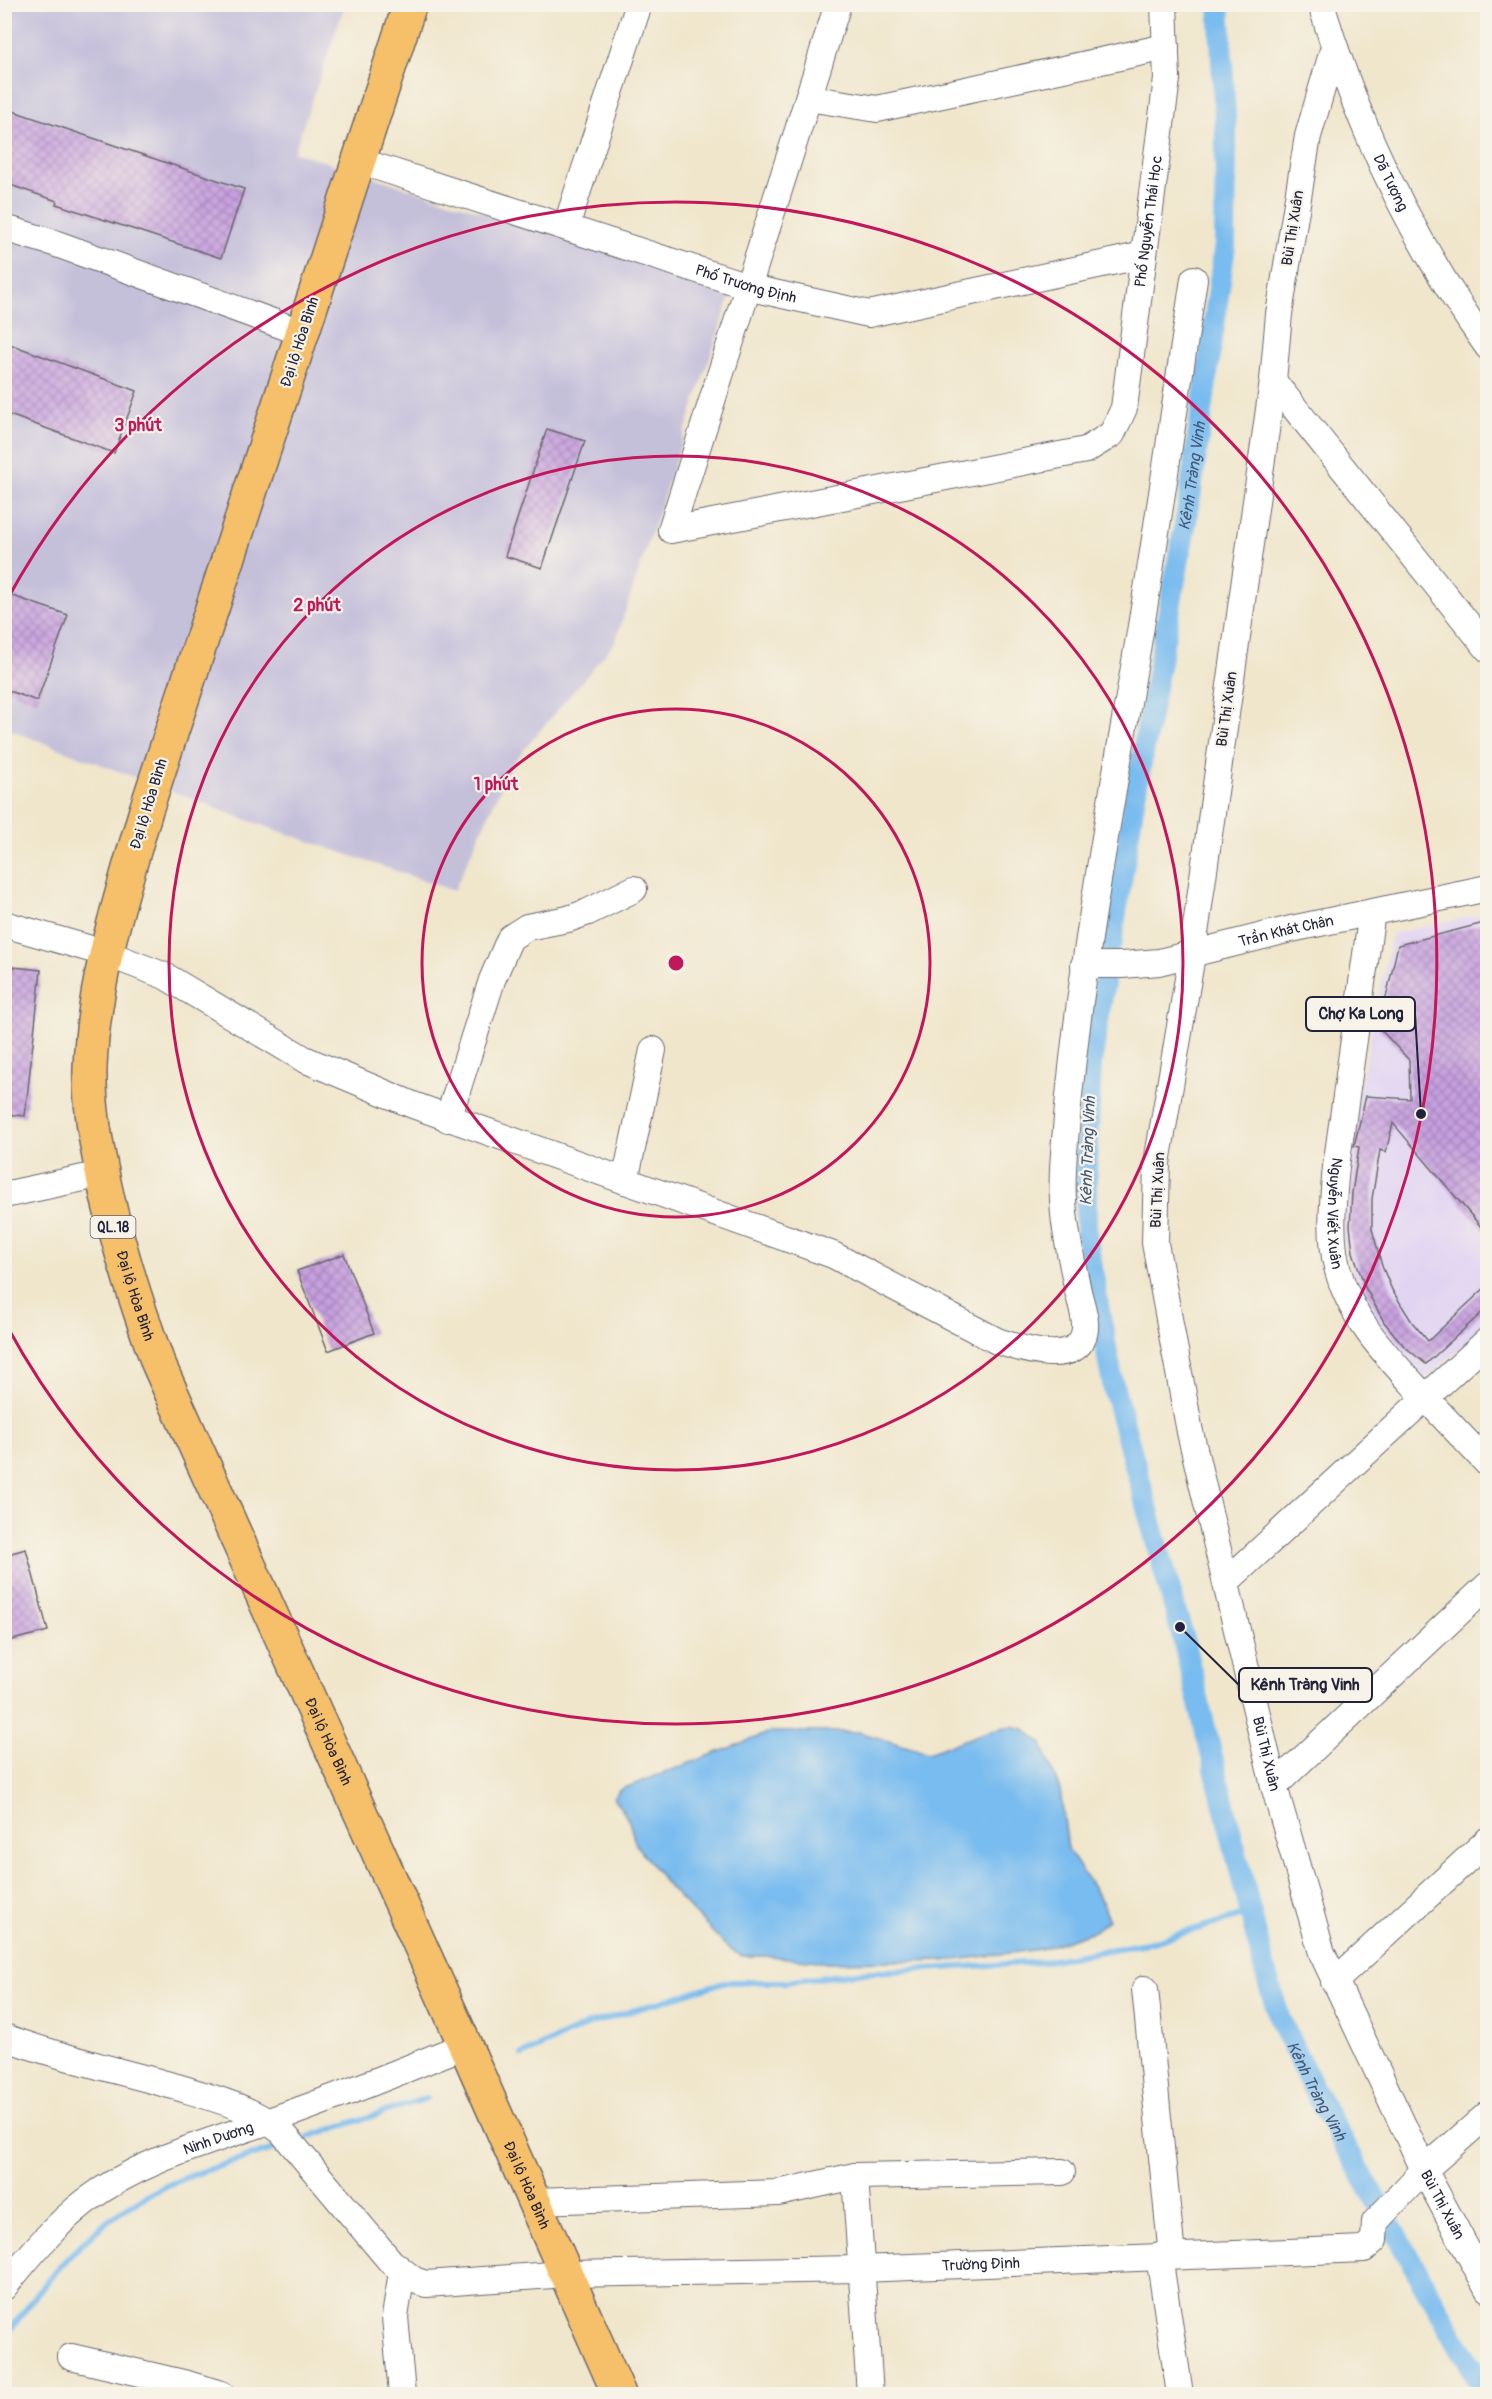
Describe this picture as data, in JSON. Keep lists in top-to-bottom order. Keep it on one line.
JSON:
{"streets":{"highway":["Đại lộ Hòa Bình","QL.18"],"street":["Dã Tượng","Phố Nguyễn Thái Học","Bùi Thị Xuân","Phố Trương Định","Trần Khát Chân","Nguyễn Viết Xuân","Ninh Dương","Trường Định"]},"crossings":[["Dã Tượng","Bùi Thị Xuân"],["Phố Nguyễn Thái Học","Phố Trương Định"],["Bùi Thị Xuân","Trần Khát Chân"],["Bùi Thị Xuân","Trường Định"],["Phố Trương Định","Đại lộ Hòa Bình"],["Đại lộ Hòa Bình","Ninh Dương"],["Đại lộ Hòa Bình","Trường Định"],["Trần Khát Chân","Nguyễn Viết Xuân"]],"water":["Kênh Tràng Vinh"],"places":["Chợ Ka Long","Kênh Tràng Vinh"],"rings":["3 phút","2 phút","1 phút"]}
